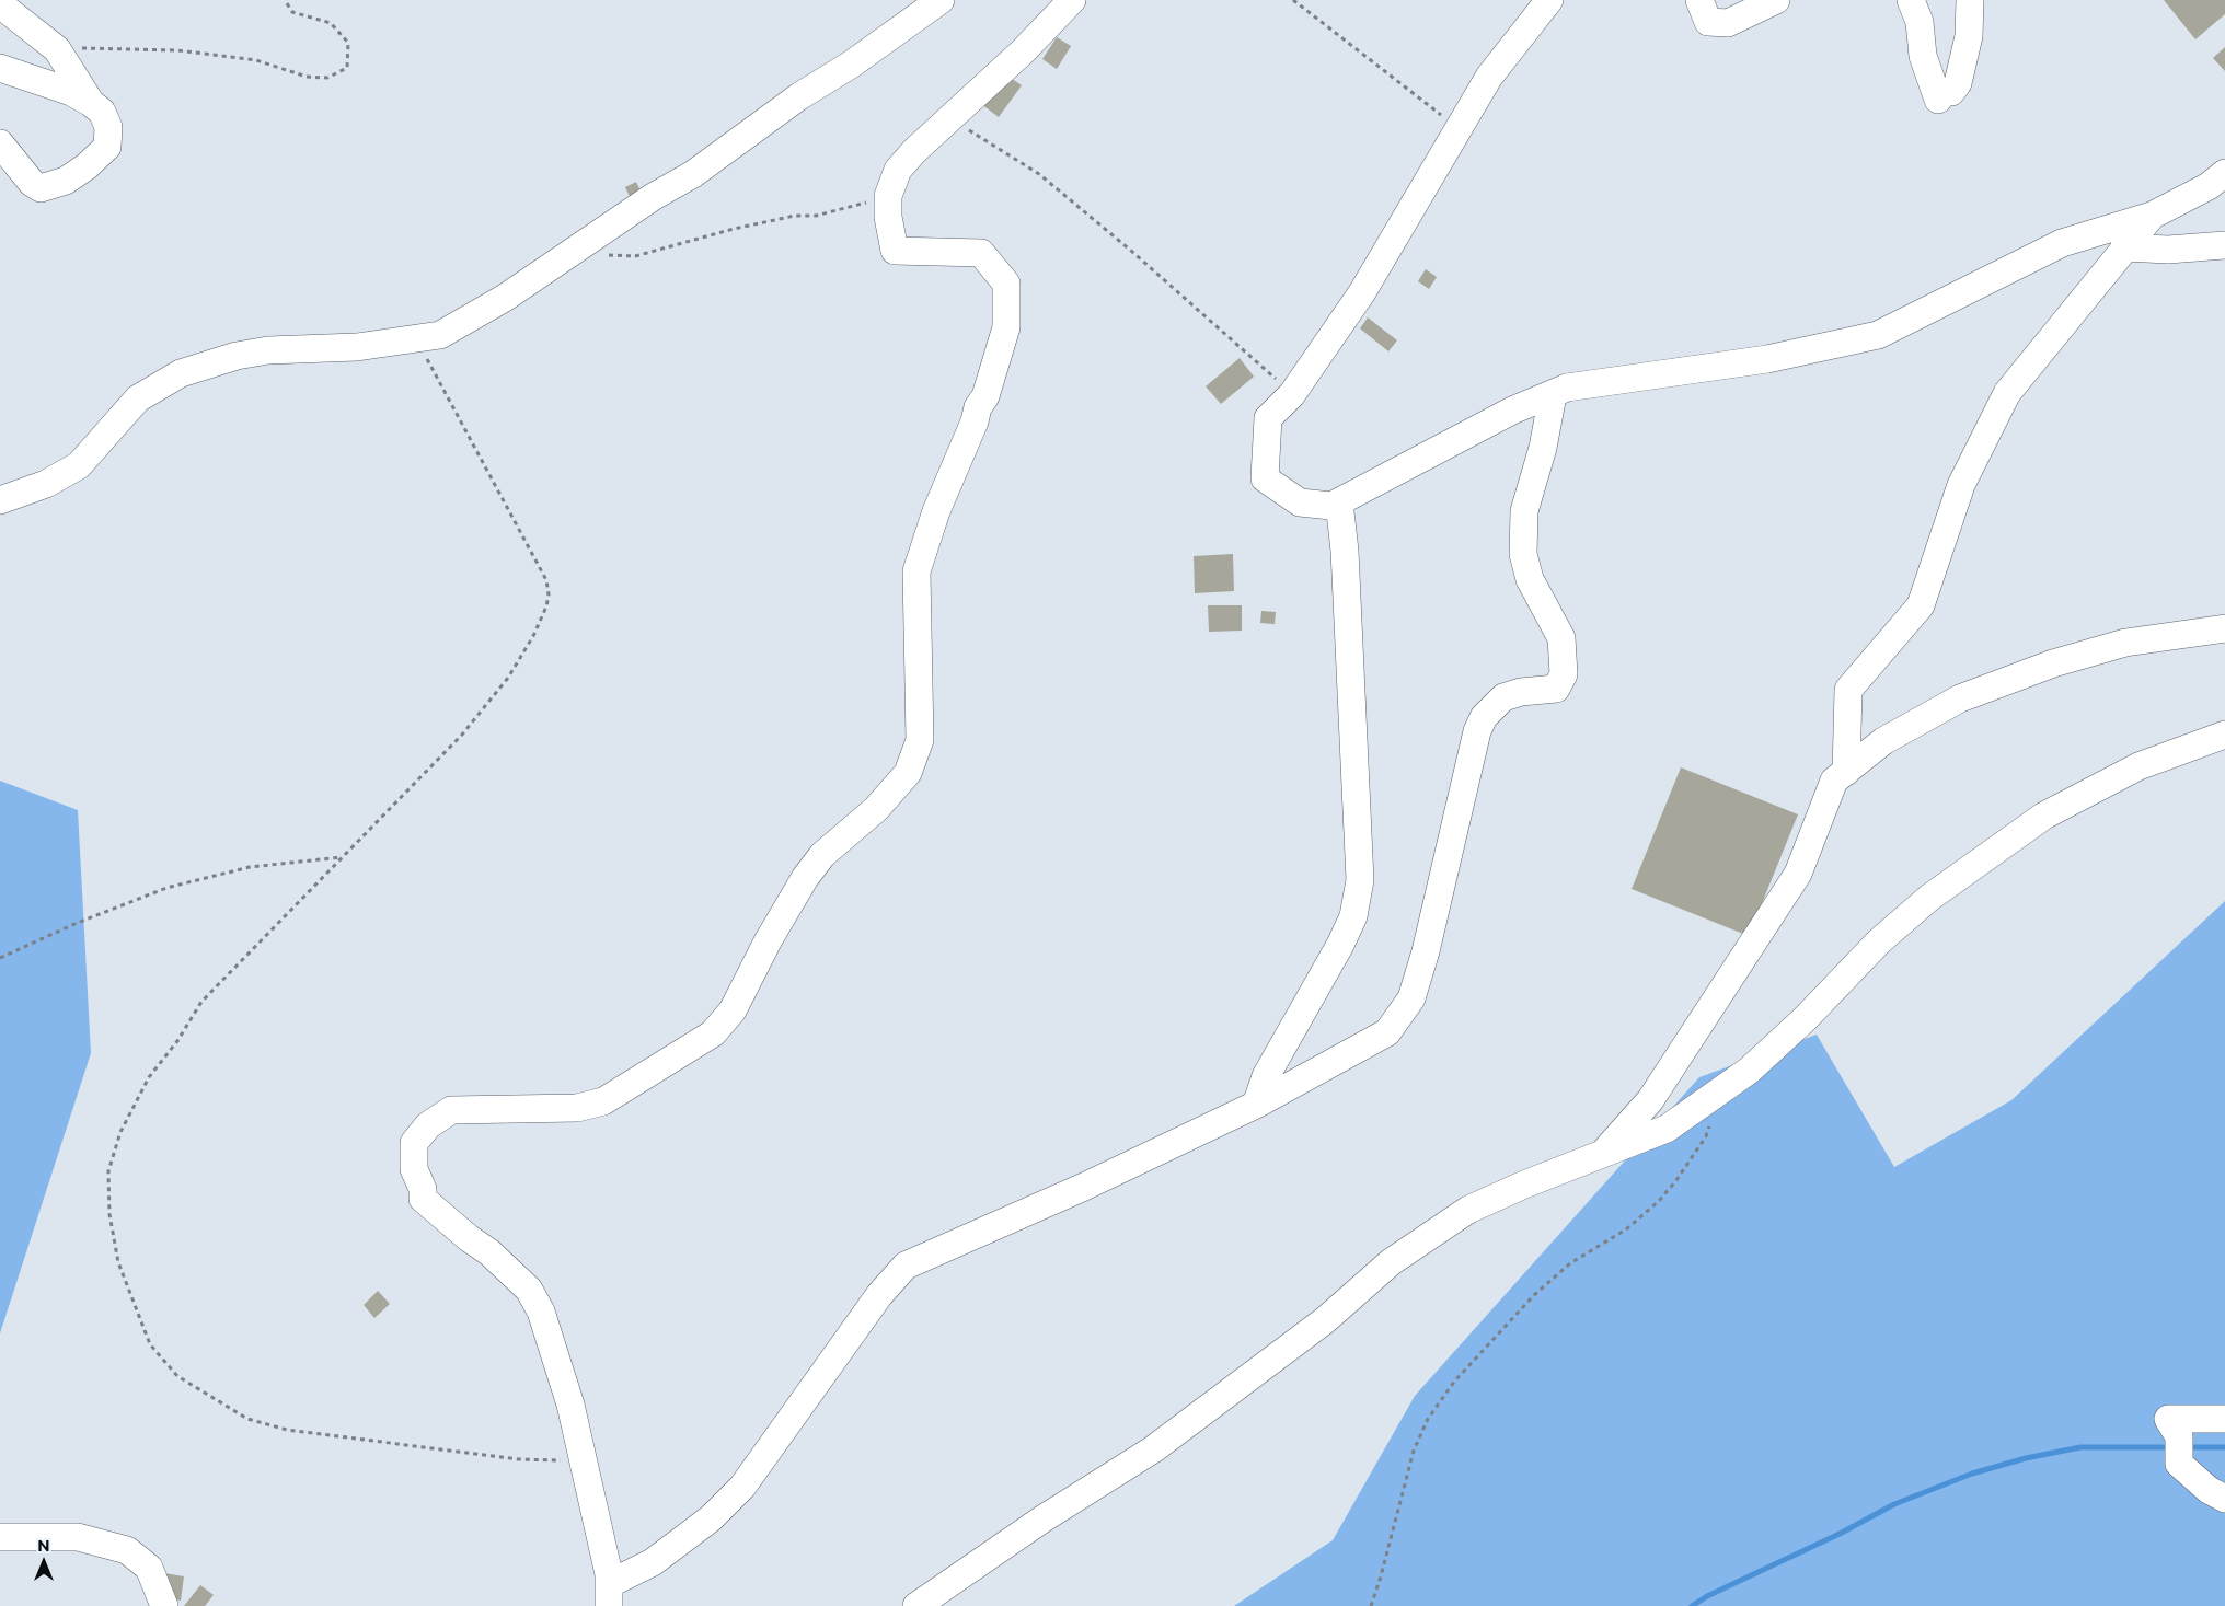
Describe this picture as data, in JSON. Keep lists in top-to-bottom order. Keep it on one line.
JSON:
{"north":"top"}
